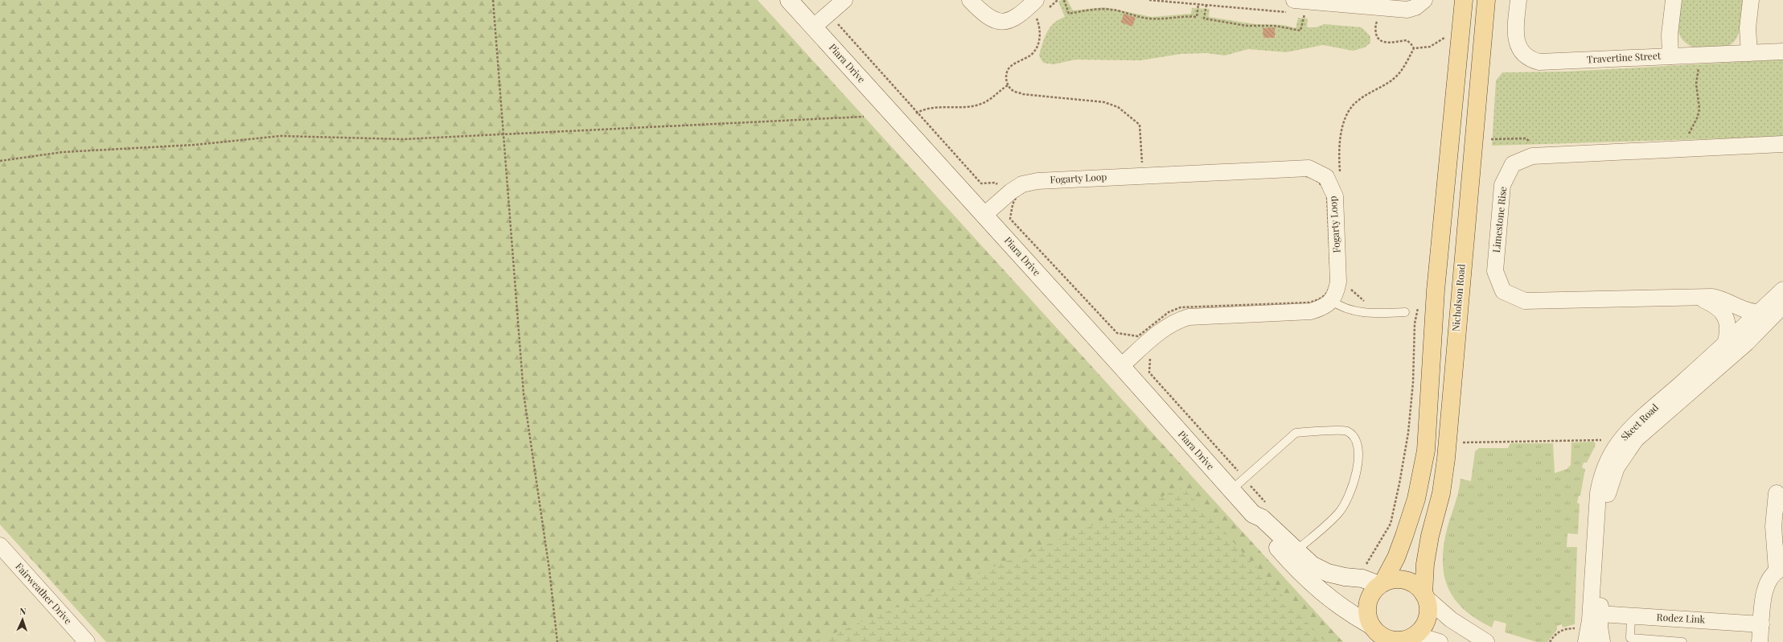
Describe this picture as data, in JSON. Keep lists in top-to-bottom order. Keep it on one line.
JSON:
{"streets":{"main road":["Nicholson Road"],"street":["Travertine Street","Piara Drive","Fogarty Loop","Limestone Rise","Skeet Road","Fairweather Drive","Rodez Link"]},"crossings":[["Piara Drive","Fogarty Loop"],["Piara Drive","Nicholson Road"],["Limestone Rise","Skeet Road"],["Skeet Road","Rodez Link"]],"north":"top"}
